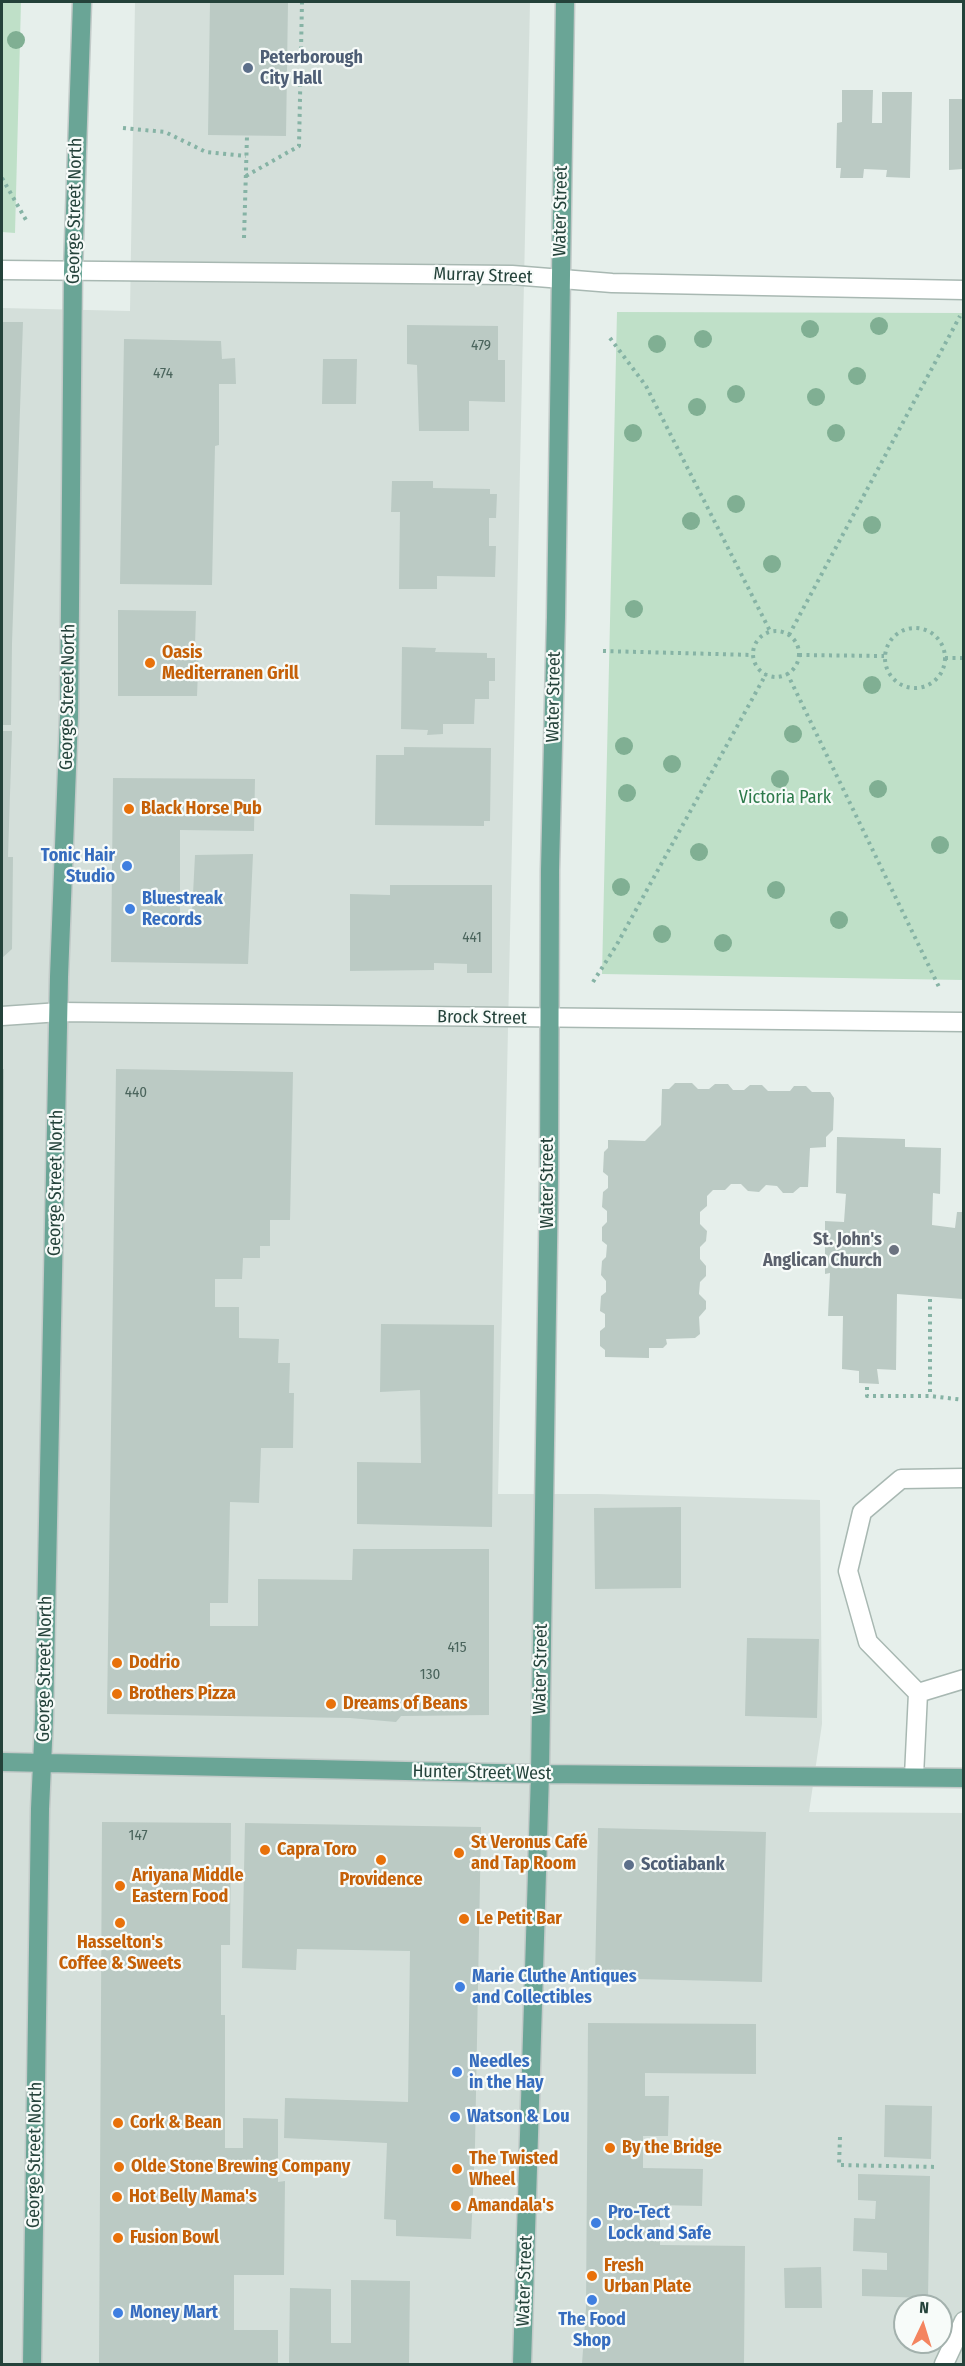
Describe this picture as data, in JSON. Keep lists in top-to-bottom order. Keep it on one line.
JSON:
{"streets":{"main road":["George Street North","Water Street","Hunter Street West"],"street":["Murray Street","Brock Street"]},"crossings":[["George Street North","Murray Street"],["George Street North","Brock Street"],["George Street North","Hunter Street West"],["Water Street","Murray Street"],["Water Street","Brock Street"],["Water Street","Hunter Street West"]],"parks":["Victoria Park"],"places":["Peterborough City Hall","Oasis Mediterranen Grill","Black Horse Pub","Tonic Hair Studio","Bluestreak Records","St. John's Anglican Church","Dodrio","Brothers Pizza","Dreams of Beans","Capra Toro","St Veronus Café and Tap Room","Providence","Scotiabank","Ariyana Middle Eastern Food","Le Petit Bar","Hasselton's Coffee & Sweets","Marie Cluthe Antiques and Collectibles","Needles in the Hay","Watson & Lou","Cork & Bean","By the Bridge","Olde Stone Brewing Company","The Twisted Wheel","Hot Belly Mama's","Amandala's","Pro-Tect Lock and Safe","Fusion Bowl","Fresh Urban Plate","The Food Shop","Money Mart"],"house_numbers":["479","474","441","440","415","130","147"],"north":"top"}
